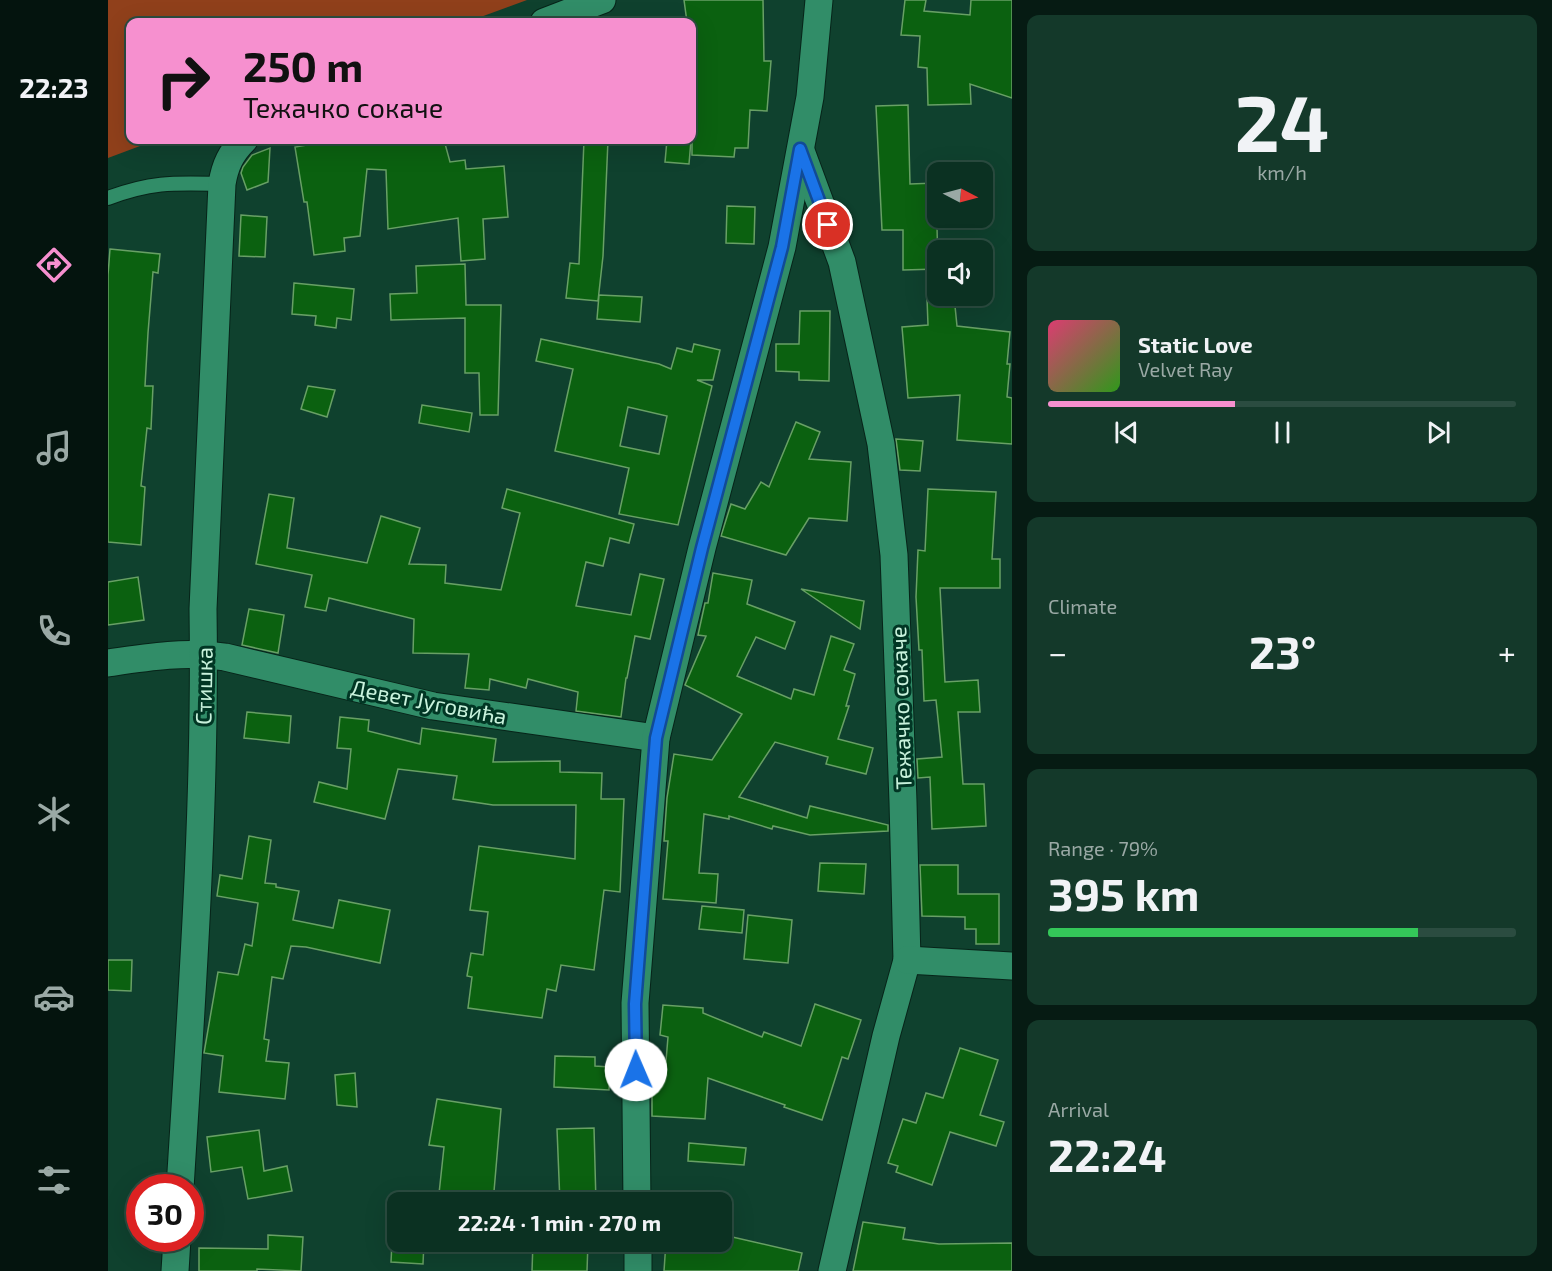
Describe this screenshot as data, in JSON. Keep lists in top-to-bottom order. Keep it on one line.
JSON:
{"streets":{"street":["Стишка","Девет Југовића","Тежачко сокаче"]},"crossings":[["Стишка","Девет Југовића"]],"north":"right","page":{"tabs":"22:23","tile":[["24","km/h"],"Climate",["Range · 79%","395 km"],["Arrival","22:24"]],"turn":["250 m","Тежачко сокаче"],"song":["Static Love","Velvet Ray"],"heat":["−","23°","+"],"limit":"30","trip":"22:24 · 1 min · 270 m"}}
